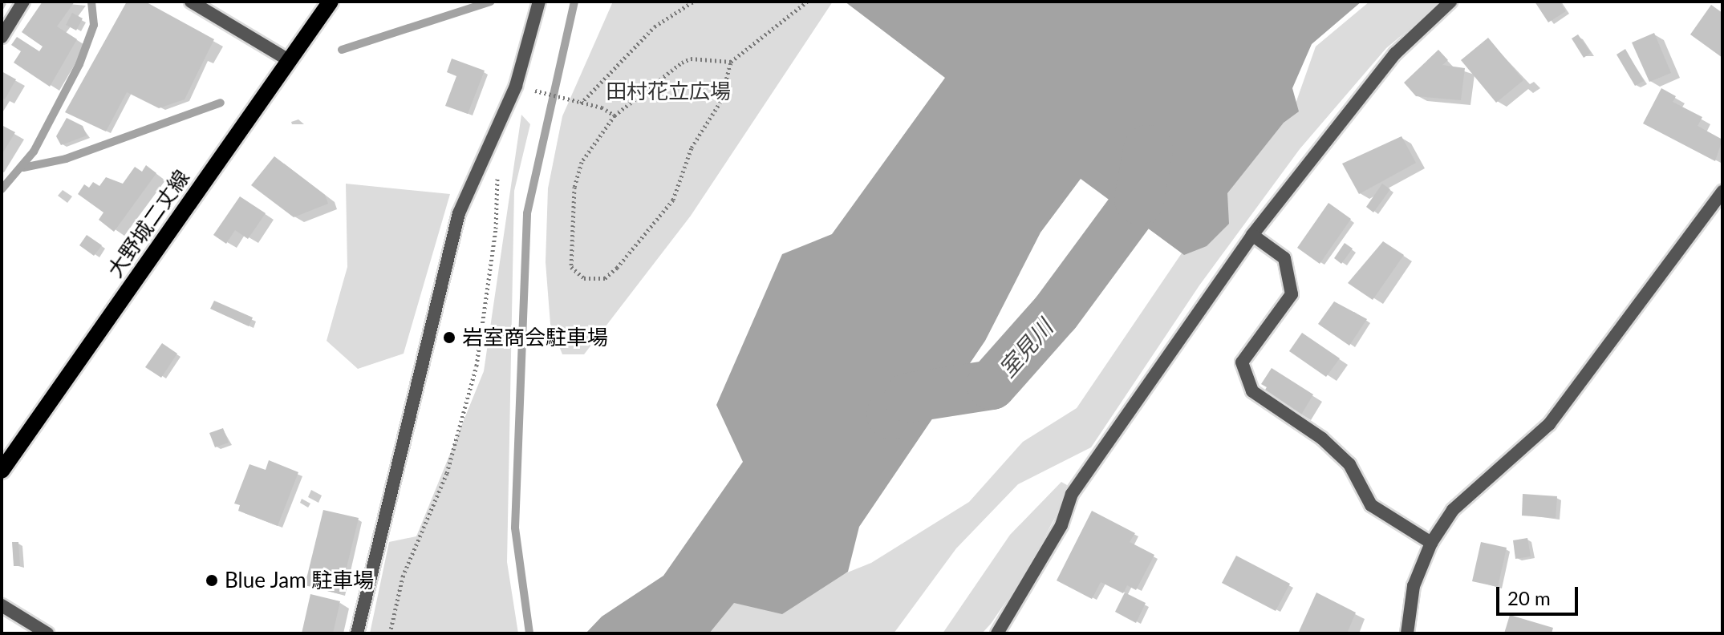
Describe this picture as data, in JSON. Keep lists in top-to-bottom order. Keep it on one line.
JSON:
{"streets":{"main road":["大野城二丈線"]},"water":["室見川"],"parks":["田村花立広場"],"places":["岩室商会駐車場","Blue Jam 駐車場"],"scale_bar":"20 m"}
